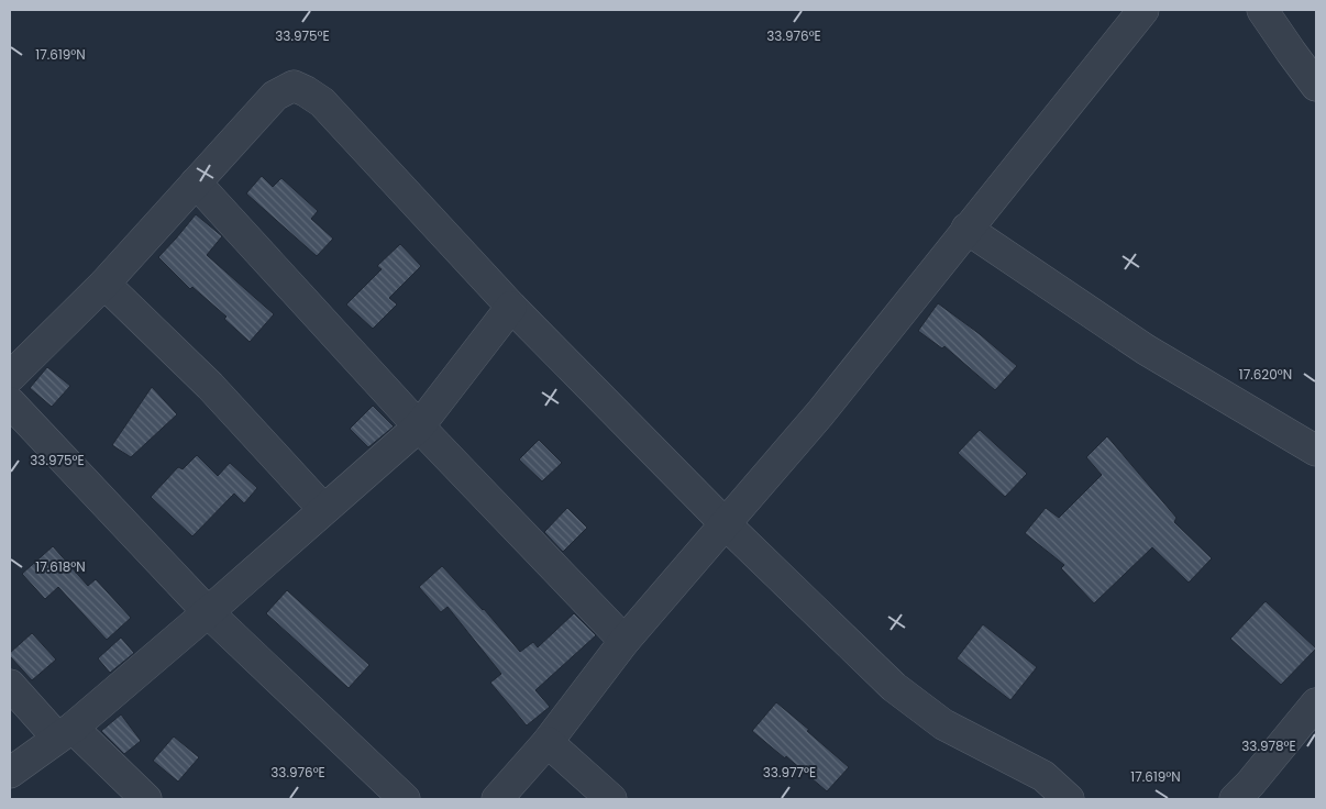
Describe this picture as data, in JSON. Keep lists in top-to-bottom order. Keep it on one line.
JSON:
{"coordinates":["33.975°E","33.976°E","17.619°N","17.620°N","17.618°N","33.978°E","33.977°E"]}
